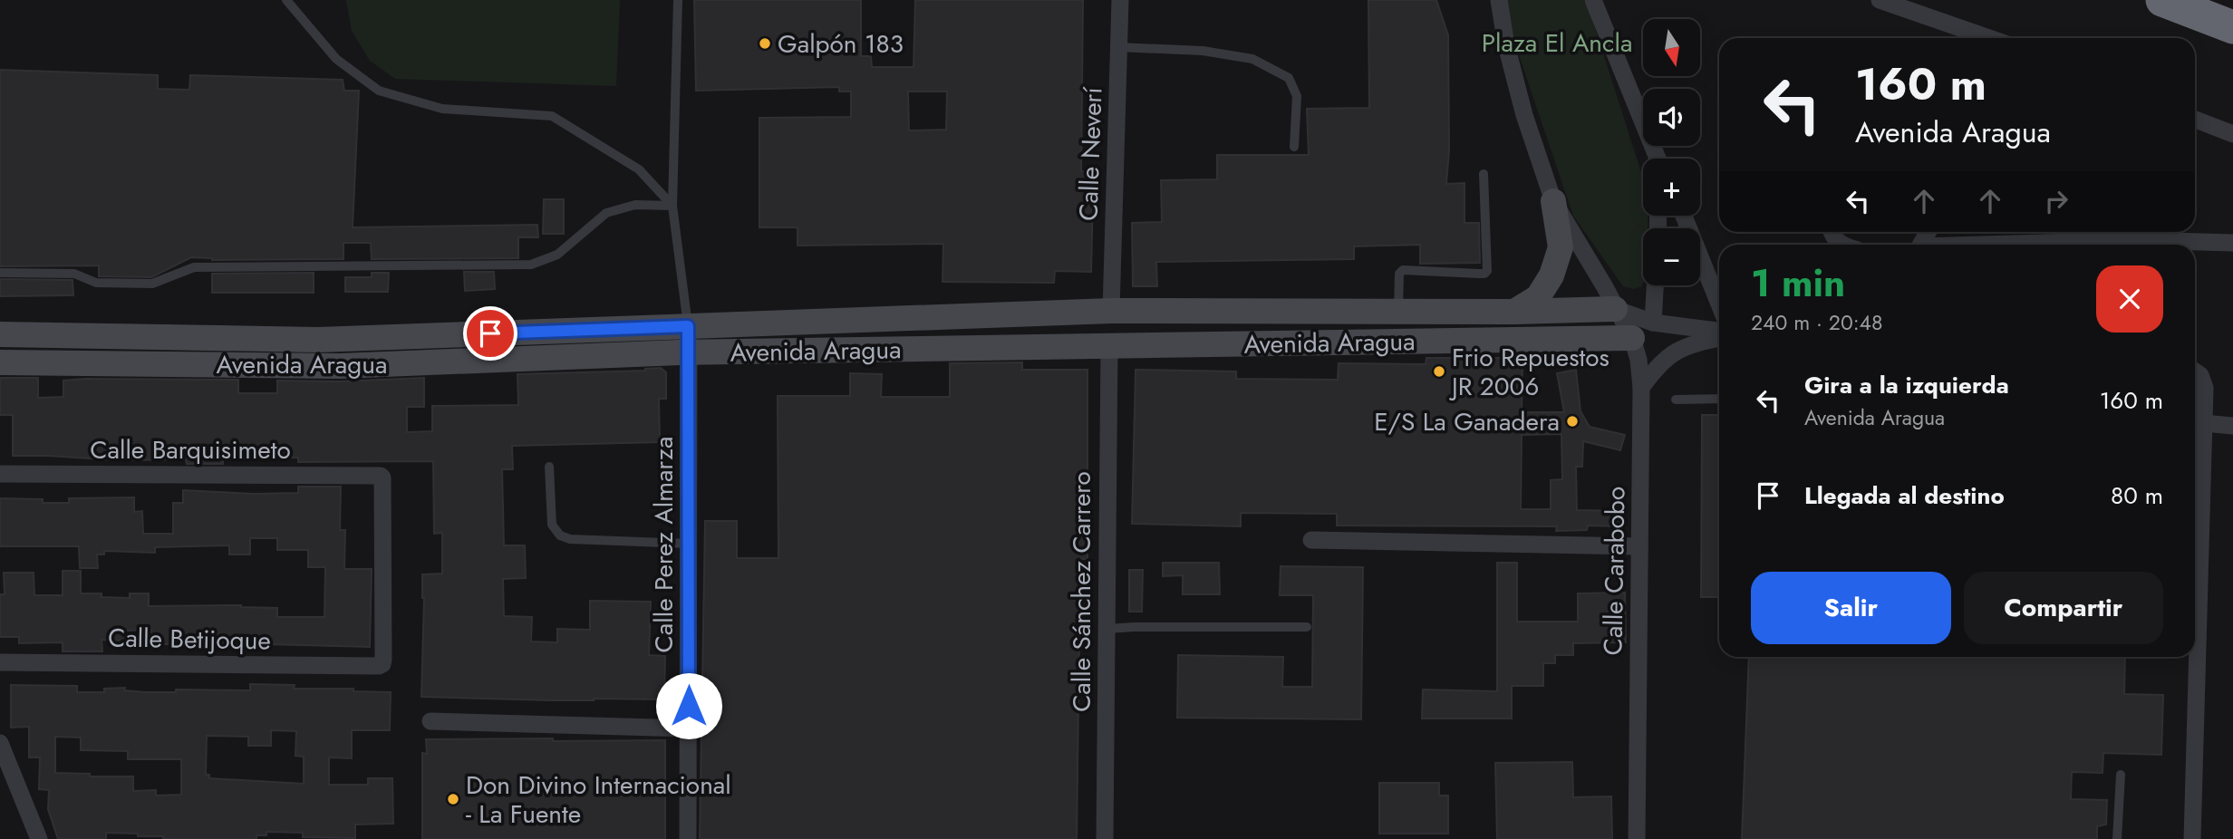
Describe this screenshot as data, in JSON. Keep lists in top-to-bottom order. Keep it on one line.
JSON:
{"streets":{"street":["Calle Neverí","Avenida Aragua","Calle Barquisimeto","Calle Perez Almarza","Calle Carabobo","Calle Sánchez Carrero","Calle Betijoque"]},"crossings":[["Calle Neverí","Avenida Aragua"],["Avenida Aragua","Calle Perez Almarza"],["Avenida Aragua","Calle Carabobo"],["Avenida Aragua","Calle Sánchez Carrero"],["Calle Barquisimeto","Calle Betijoque"]],"parks":["Plaza El Ancla"],"places":["Galpón 183","Frio Repuestos JR 2006","E/S La Ganadera","Don Divino Internacional - La Fuente"],"north":"bottom","page":{"map_buttons":["+","−"],"turn":["160 m","Avenida Aragua"],"heading":["1 min","240 m · 20:48"],"list":[{"name":"Gira a la izquierda","note":"Avenida Aragua","value":"160 m"},{"name":"Llegada al destino","value":"80 m"}],"buttons":["Salir","Compartir"]}}
